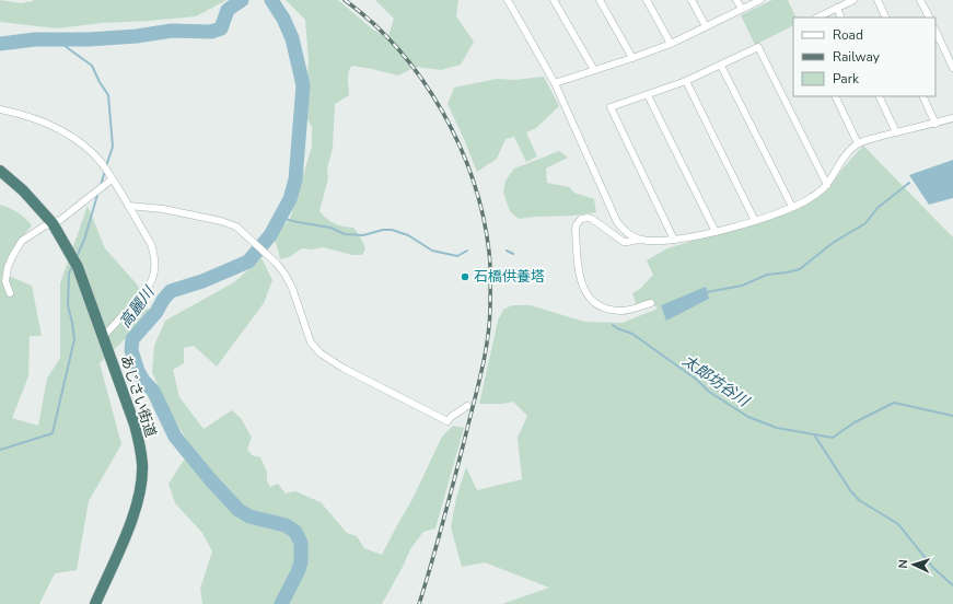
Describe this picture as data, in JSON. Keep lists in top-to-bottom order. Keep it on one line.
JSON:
{"streets":{"highway":["あじさい街道"]},"water":["高麗川","太郎坊谷川"],"places":["石橋供養塔"],"legend":["Road","Railway","Park"],"north":"left"}
